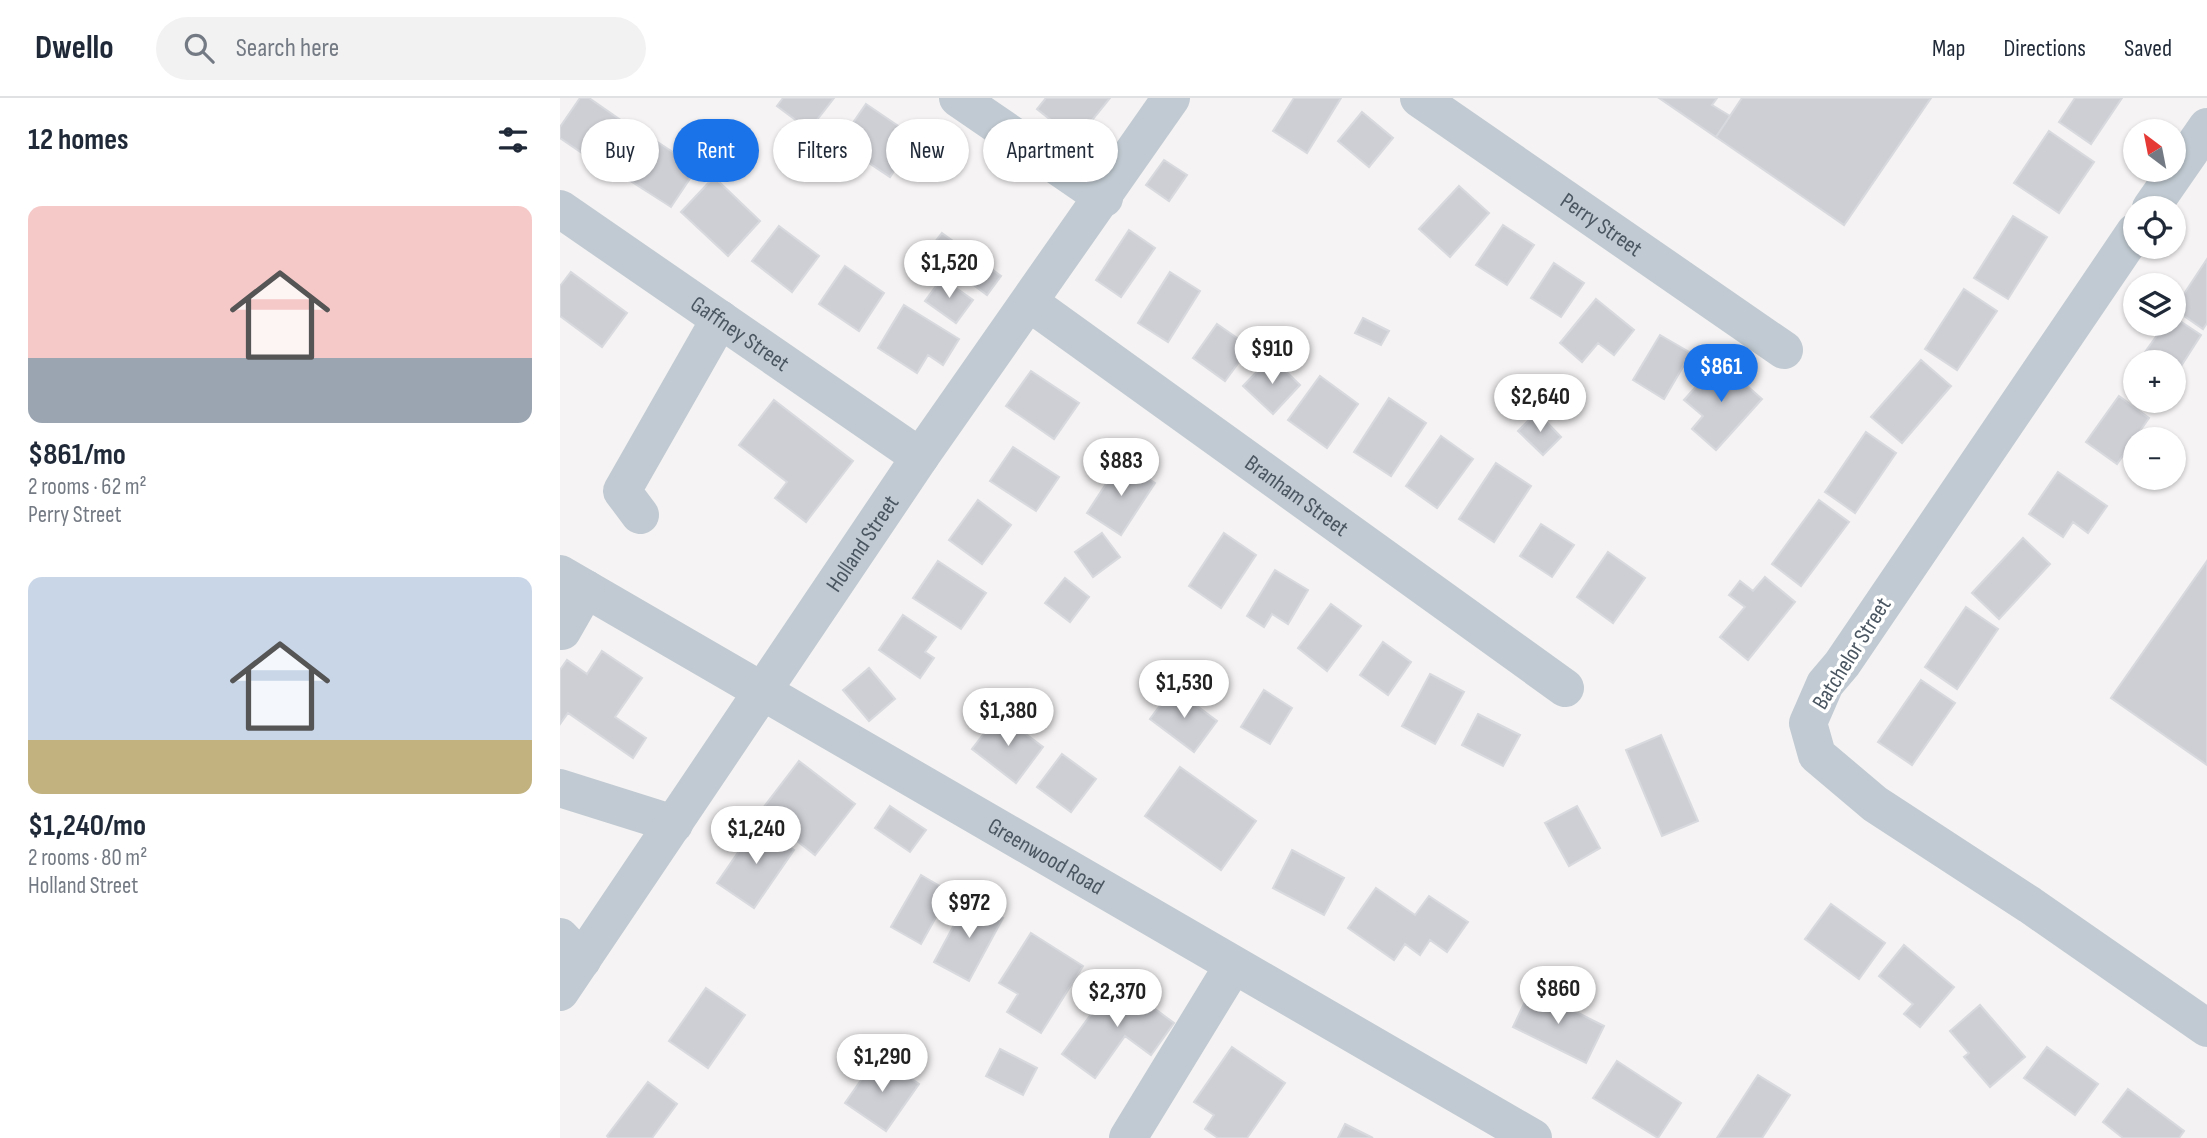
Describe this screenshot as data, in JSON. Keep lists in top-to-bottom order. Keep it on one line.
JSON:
{"streets":{"street":["Perry Street","Gaffney Street","Branham Street","Holland Street","Batchelor Street","Greenwood Road"]},"crossings":[["Gaffney Street","Holland Street"],["Branham Street","Holland Street"],["Holland Street","Greenwood Road"]],"north":"top left","page":{"header":"Dwello","search":"Search here","nav":["Map","Directions","Saved"],"heading":"12 homes","map_buttons":["+","−"],"chip":["Buy","Rent","Filters","New","Apartment"],"list":[{"name":"$861/mo","note":"2 rooms · 62 m² · Perry Street"},{"name":"$1,240/mo","note":"2 rooms · 80 m² · Holland Street"}],"price":["$1,520","$910","$861","$2,640","$883","$1,530","$1,380","$1,240","$972","$860","$2,370","$1,290"]}}
